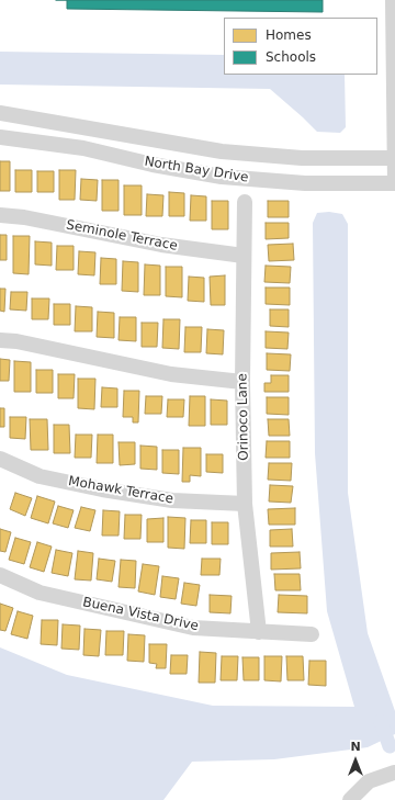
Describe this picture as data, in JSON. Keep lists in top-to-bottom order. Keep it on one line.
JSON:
{"streets":{"street":["North Bay Drive","Seminole Terrace","Orinoco Lane","Mohawk Terrace","Buena Vista Drive"]},"crossings":[["Seminole Terrace","Orinoco Lane"],["Orinoco Lane","Mohawk Terrace"],["Orinoco Lane","Buena Vista Drive"]],"legend":["Homes","Schools"],"north":"top"}
